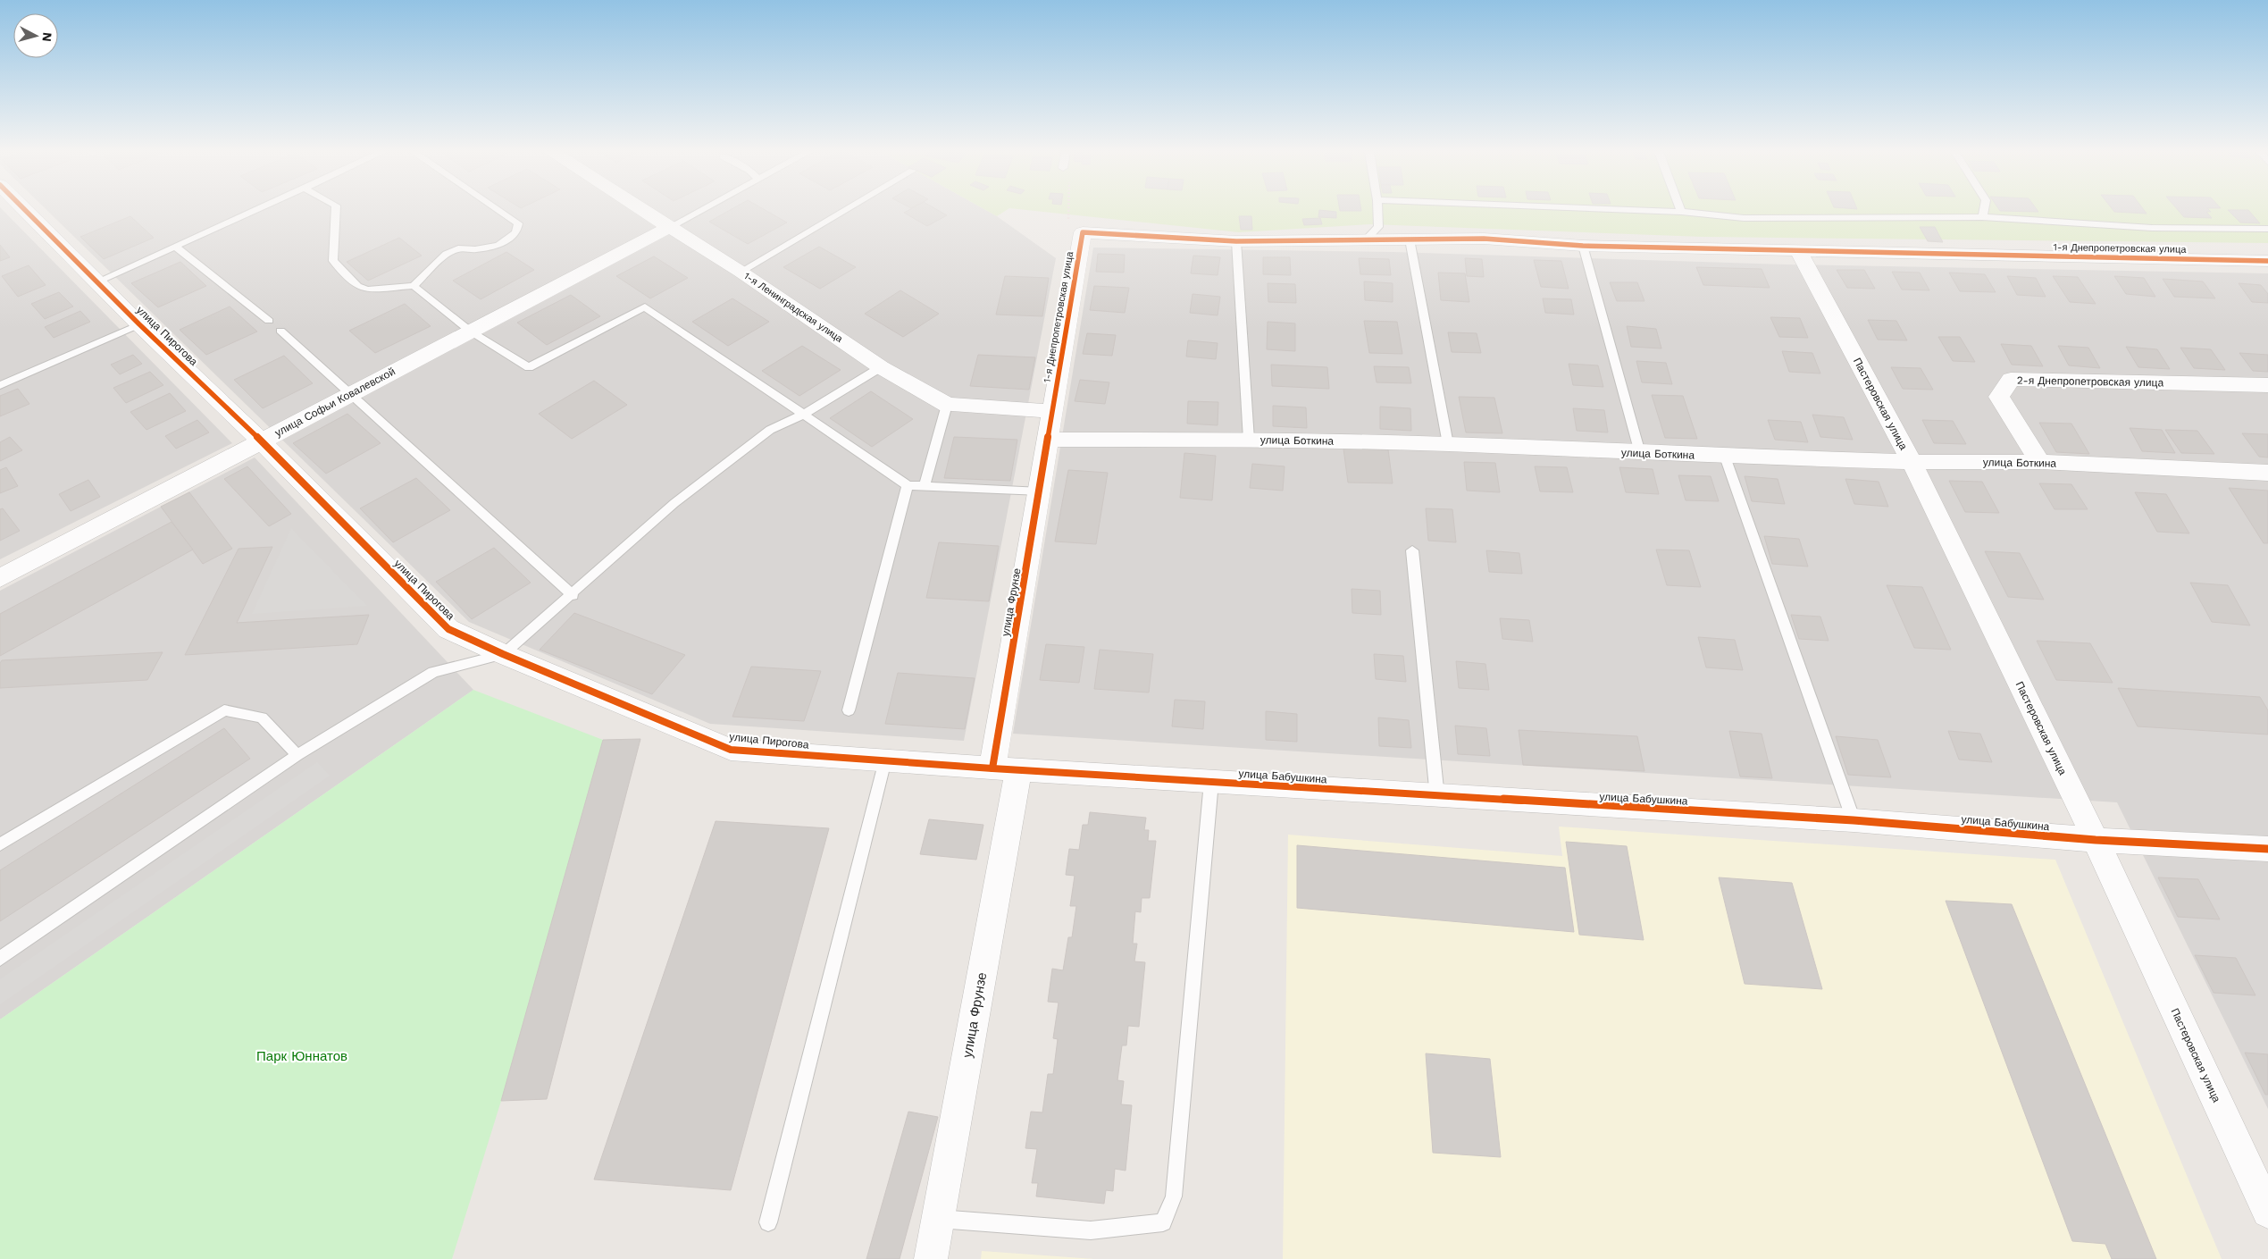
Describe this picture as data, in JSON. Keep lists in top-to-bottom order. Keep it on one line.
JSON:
{"streets":{"street":["1-я Днепропетровская улица","1-я Ленинградская улица","улица Пирогова","2-я Днепропетровская улица","улица Софьи Ковалевской","Пастеровская улица","улица Боткина","улица Фрунзе","улица Бабушкина"]},"crossings":[["1-я Днепропетровская улица","1-я Ленинградская улица"],["1-я Днепропетровская улица","Пастеровская улица"],["1-я Днепропетровская улица","улица Боткина"],["1-я Днепропетровская улица","улица Фрунзе"],["1-я Ленинградская улица","улица Софьи Ковалевской"],["улица Пирогова","улица Софьи Ковалевской"],["улица Пирогова","улица Фрунзе"],["улица Пирогова","улица Бабушкина"],["2-я Днепропетровская улица","улица Боткина"],["Пастеровская улица","улица Боткина"],["Пастеровская улица","улица Бабушкина"],["улица Боткина","улица Фрунзе"],["улица Фрунзе","улица Бабушкина"]],"parks":["Парк Юннатов"],"north":"right"}
